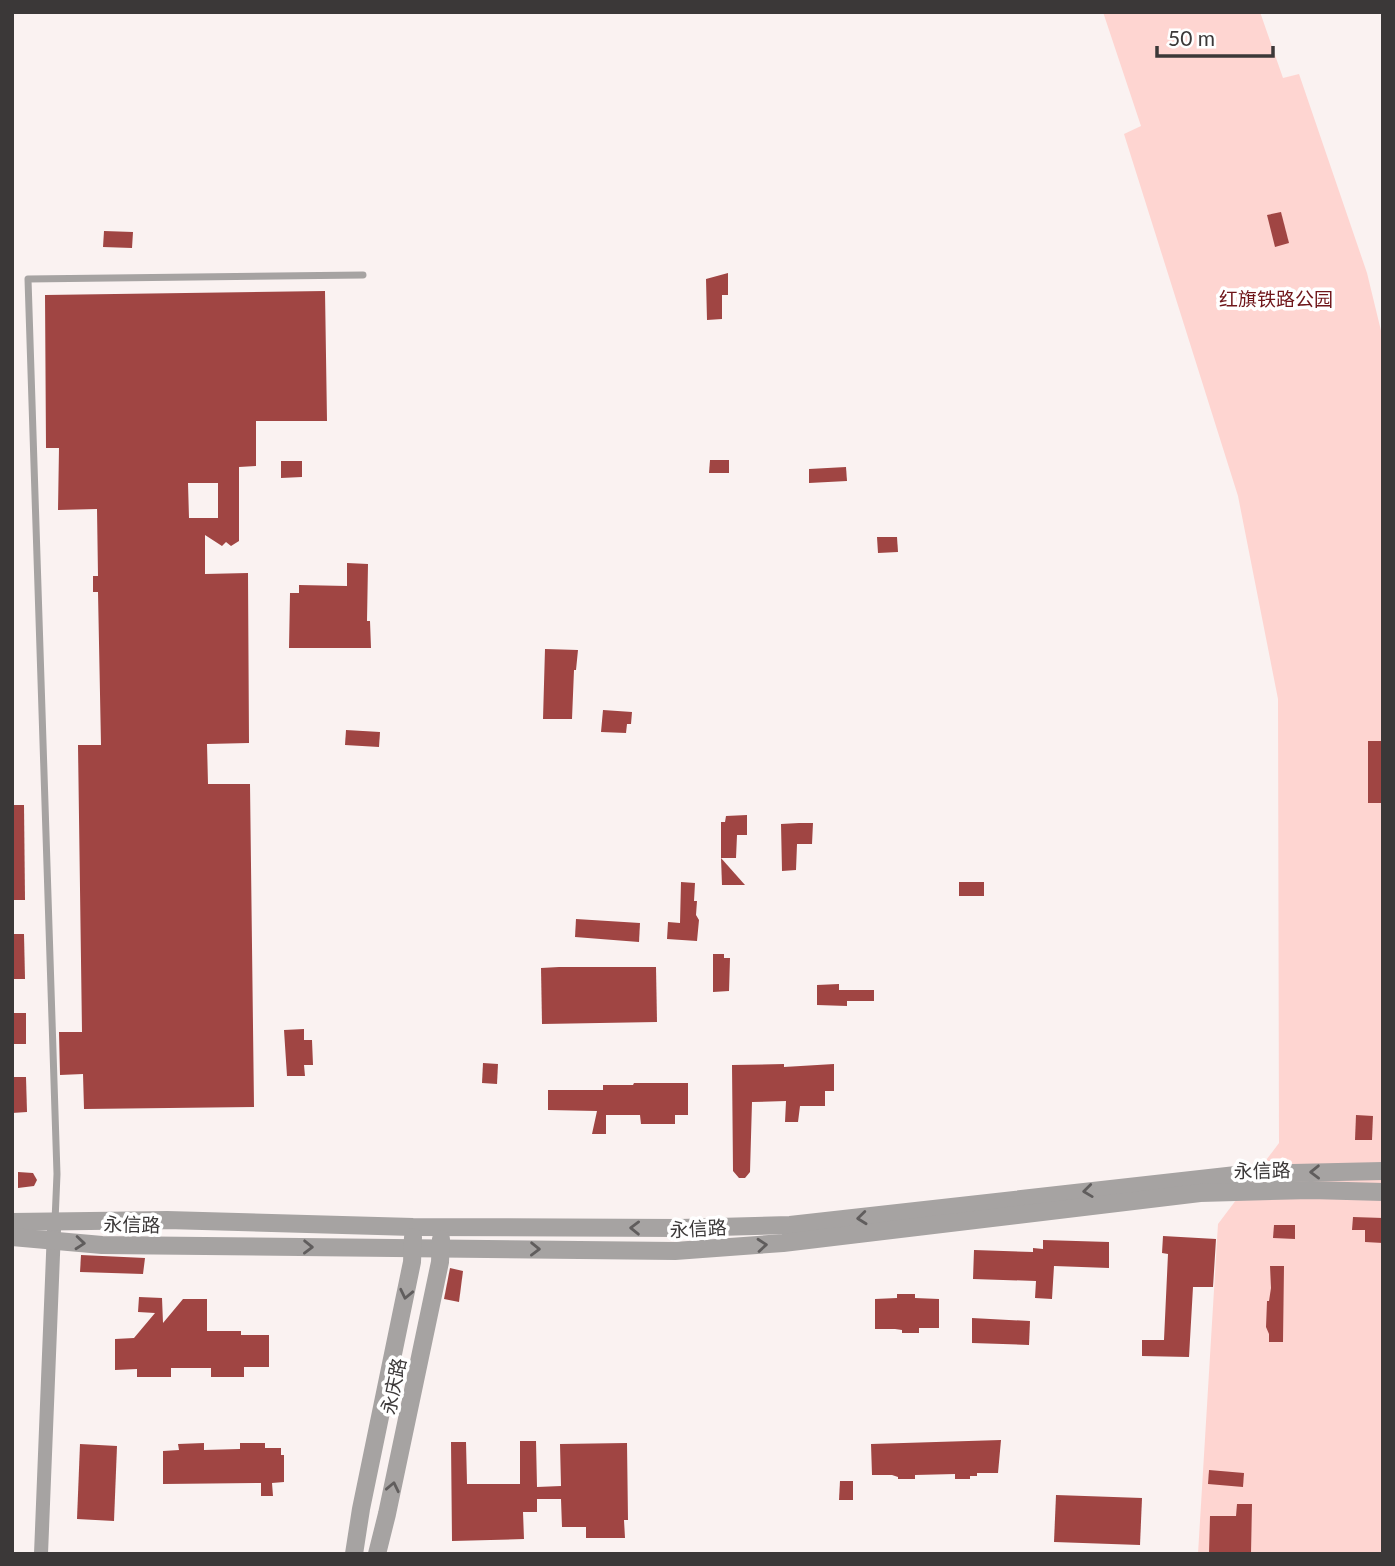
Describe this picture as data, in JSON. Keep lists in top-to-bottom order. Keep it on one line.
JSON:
{"streets":{"street":["永信路","永庆路"]},"crossings":[["永信路","永庆路"]],"parks":["红旗铁路公园"],"scale_bar":"50 m"}
